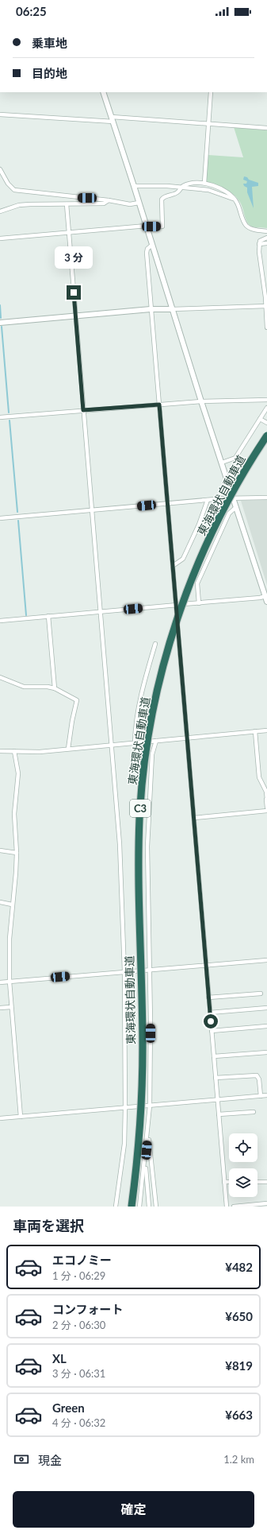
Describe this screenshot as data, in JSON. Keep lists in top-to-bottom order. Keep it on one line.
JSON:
{"streets":{"highway":["東海環状自動車道","C3"]},"page":{"status":"06:25","banner":["乗車地","目的地"],"bubble":"3 分","heading":"車両を選択","list":[{"name":"エコノミー","note":"1 分 · 06:29","value":"¥482"},{"name":"コンフォート","note":"2 分 · 06:30","value":"¥650"},{"name":"XL","note":"3 分 · 06:31","value":"¥819"},{"name":"Green","note":"4 分 · 06:32","value":"¥663"}],"pay":["現金","1.2 km"],"buttons":"確定"}}
